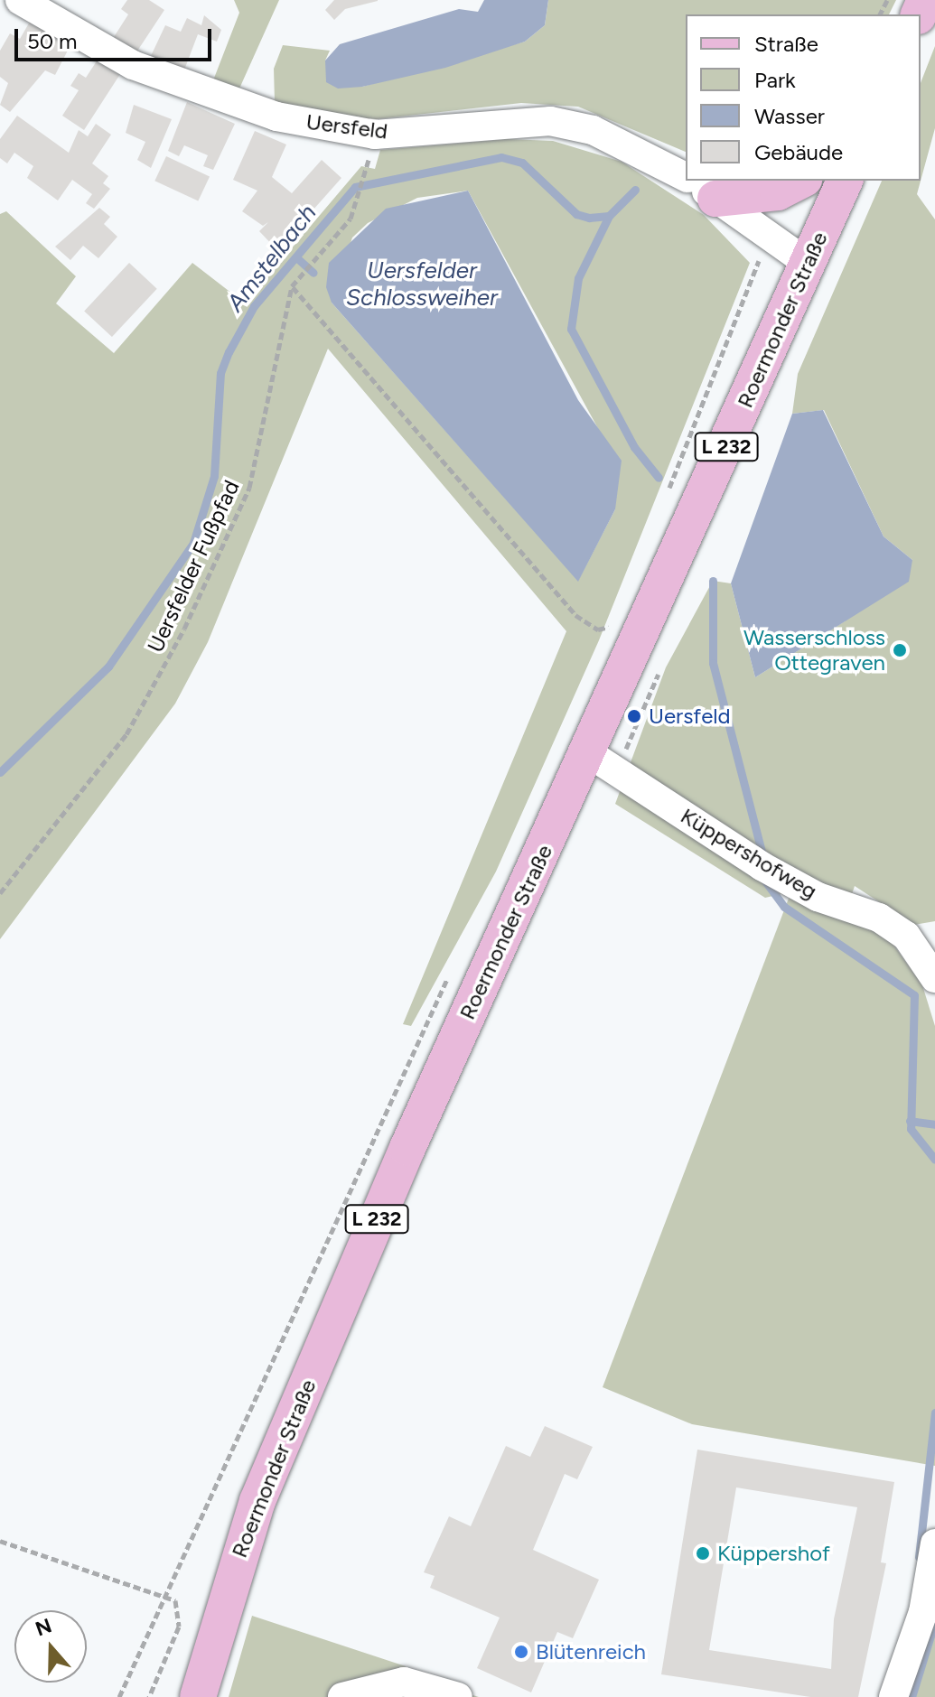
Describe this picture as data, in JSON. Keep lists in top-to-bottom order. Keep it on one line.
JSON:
{"streets":{"main road":["Roermonder Straße","L 232"],"street":["Uersfeld","Küppershofweg"],"path":["Uersfelder Fußpfad"]},"crossings":[["Uersfeld","Roermonder Straße"],["Roermonder Straße","Küppershofweg"]],"water":["Amstelbach","Uersfelder Schlossweiher"],"places":["Wasserschloss Ottegraven","Uersfeld","Küppershof","Blütenreich"],"legend":["Straße","Park","Wasser","Gebäude"],"scale_bar":"50 m","north":"top"}
